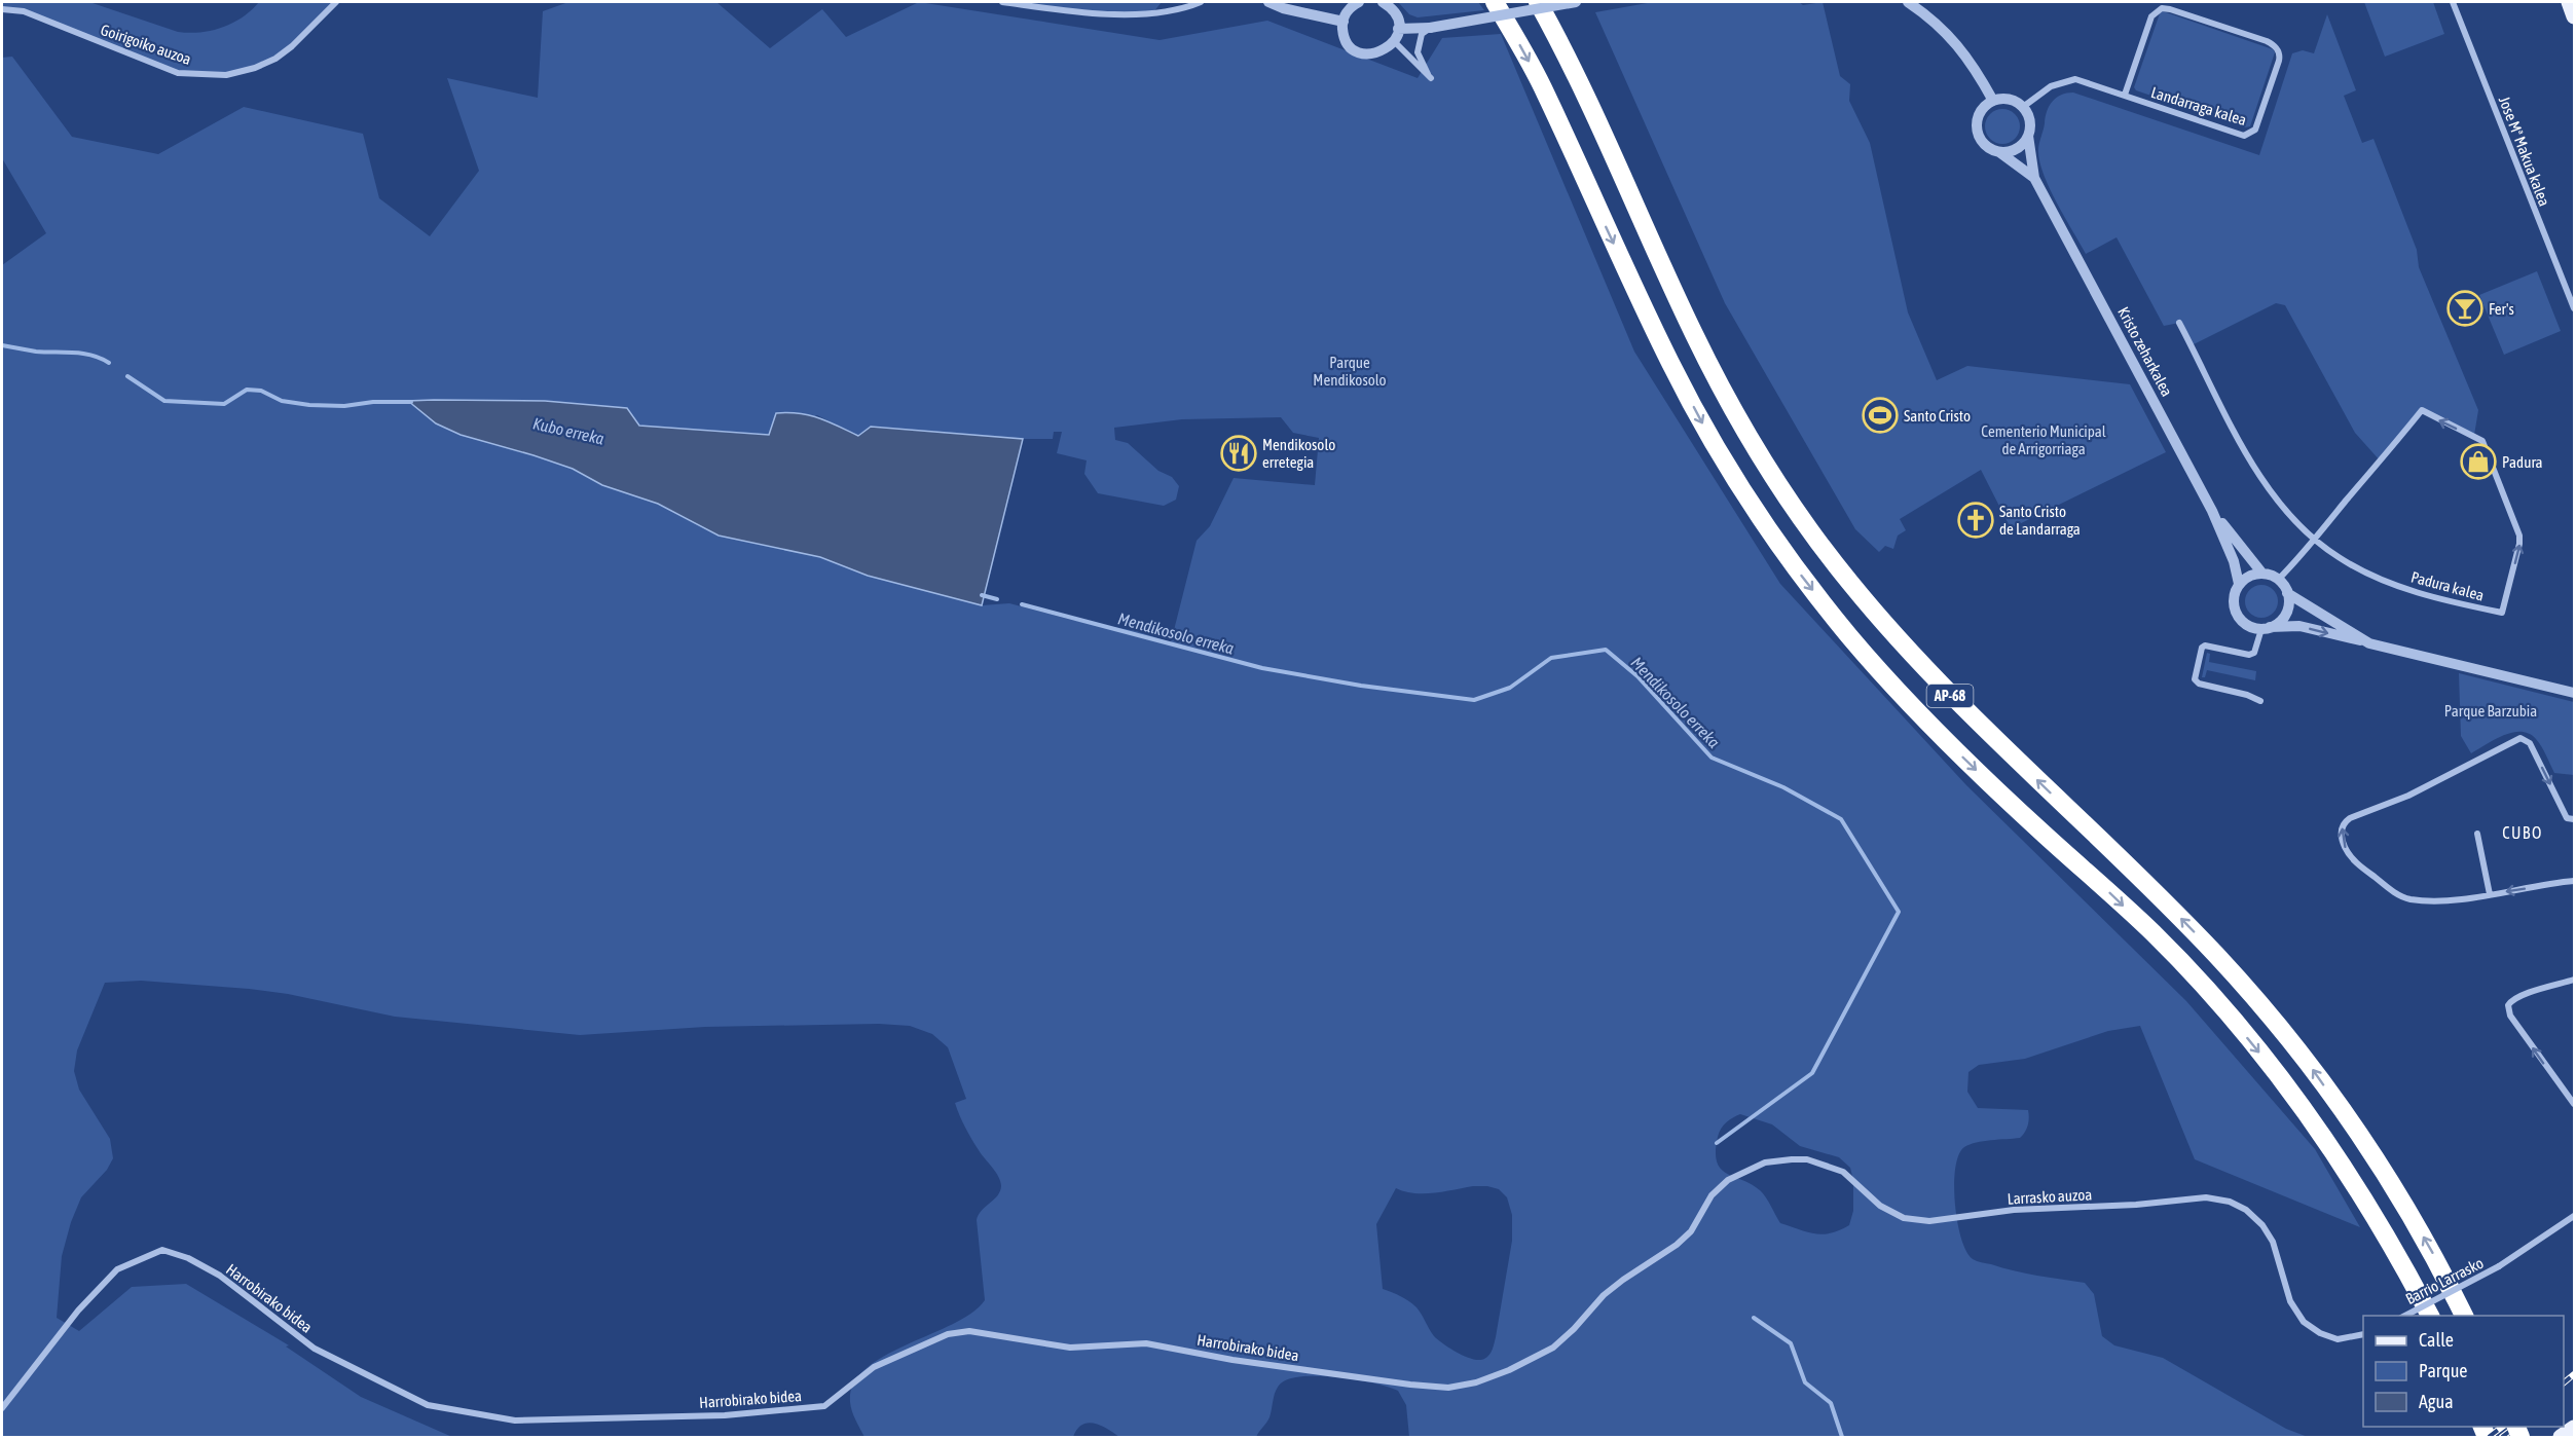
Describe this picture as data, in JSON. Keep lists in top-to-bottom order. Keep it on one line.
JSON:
{"streets":{"highway":["AP-68"],"street":["Goirigoiko auzoa","Landarraga kalea","Jose Mª Makua kalea","Kristo zeharkalea","Padura kalea","Larrasko auzoa","Barrio Larrasko","Harrobirako bidea"]},"crossings":[["Larrasko auzoa","Harrobirako bidea"]],"districts":["CUBO"],"water":["Kubo erreka","Mendikosolo erreka"],"parks":["Parque Mendikosolo","Cementerio Municipal de Arrigorriaga","Parque Barzubia"],"places":{"bar":["Fer's"],"sports":["Santo Cristo"],"restaurant":["Mendikosolo erretegia"],"shop":["Padura"],"church":["Santo Cristo de Landarraga"]},"legend":["Calle","Parque","Agua"]}
